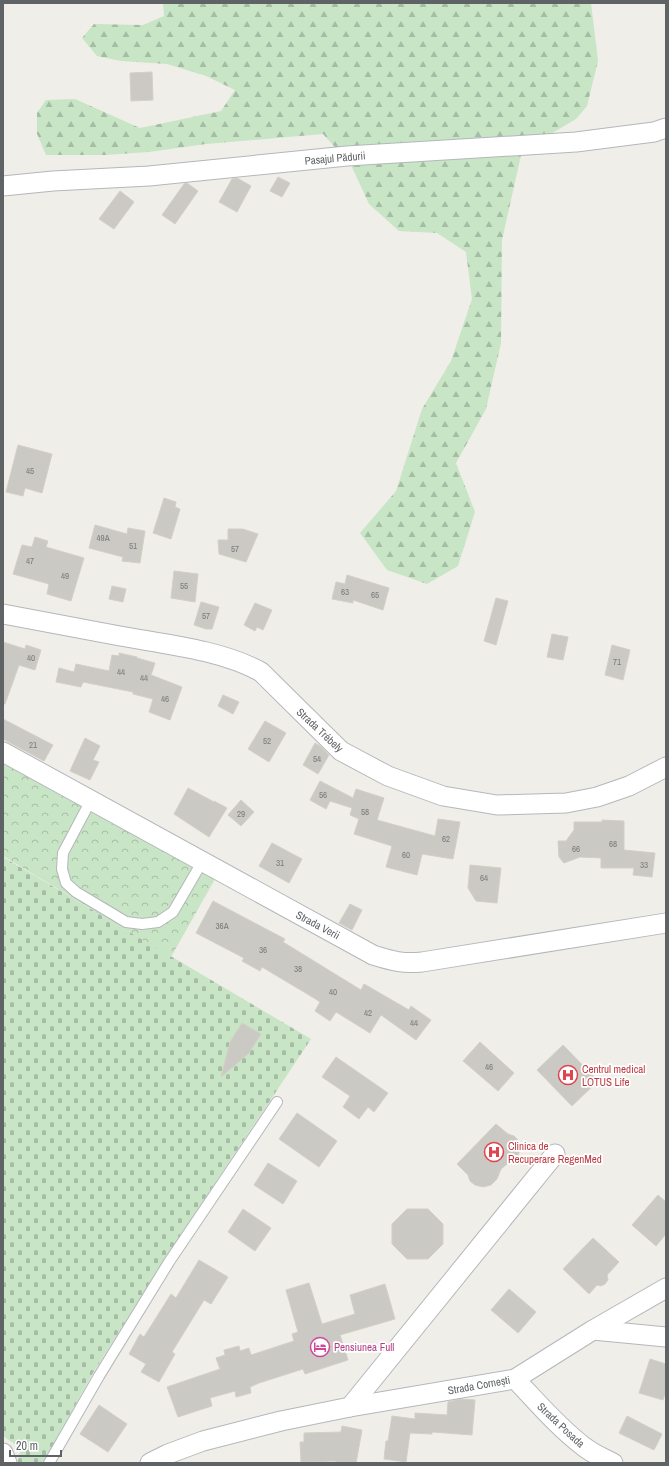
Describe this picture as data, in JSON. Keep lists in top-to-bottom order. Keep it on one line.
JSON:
{"streets":{"street":["Pasajul Pădurii","Strada Trébely","Strada Verii","Strada Cornești","Strada Posada"]},"crossings":[["Strada Cornești","Strada Posada"]],"places":{"hospital":["Centrul medical LOTUS Life","Clinica de Recuperare RegenMed"],"hotel":["Pensiunea Full"]},"house_numbers":["45","49A","51","57","47","49","55","63","65","57","40","71","44","44","46","52","21","54","56","58","29","62","68","66","60","31","33","64","36A","36","38","40","42","44","46"],"scale_bar":"20 m"}
